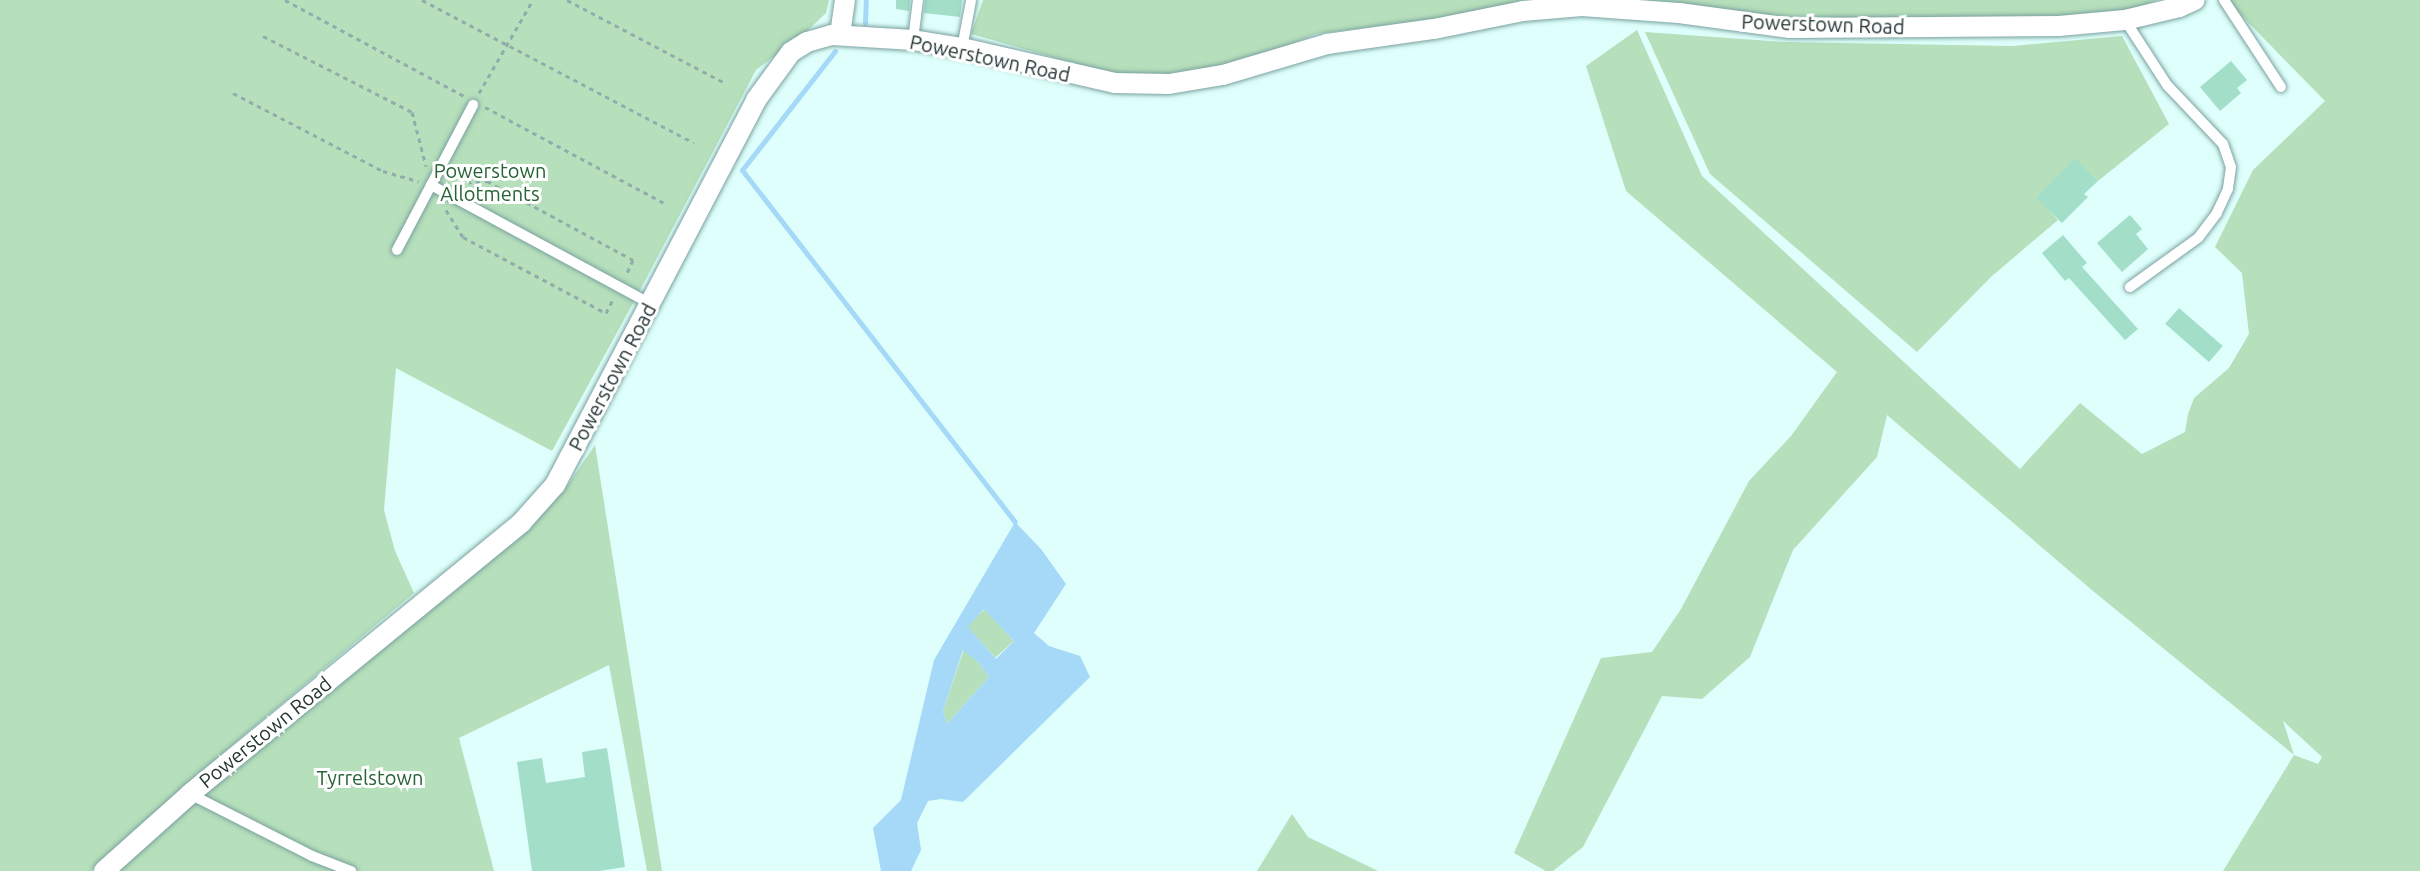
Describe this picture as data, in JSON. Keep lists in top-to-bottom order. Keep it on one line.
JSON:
{"streets":{"street":["Powerstown Road"]},"parks":["Powerstown Allotments","Tyrrelstown"]}
